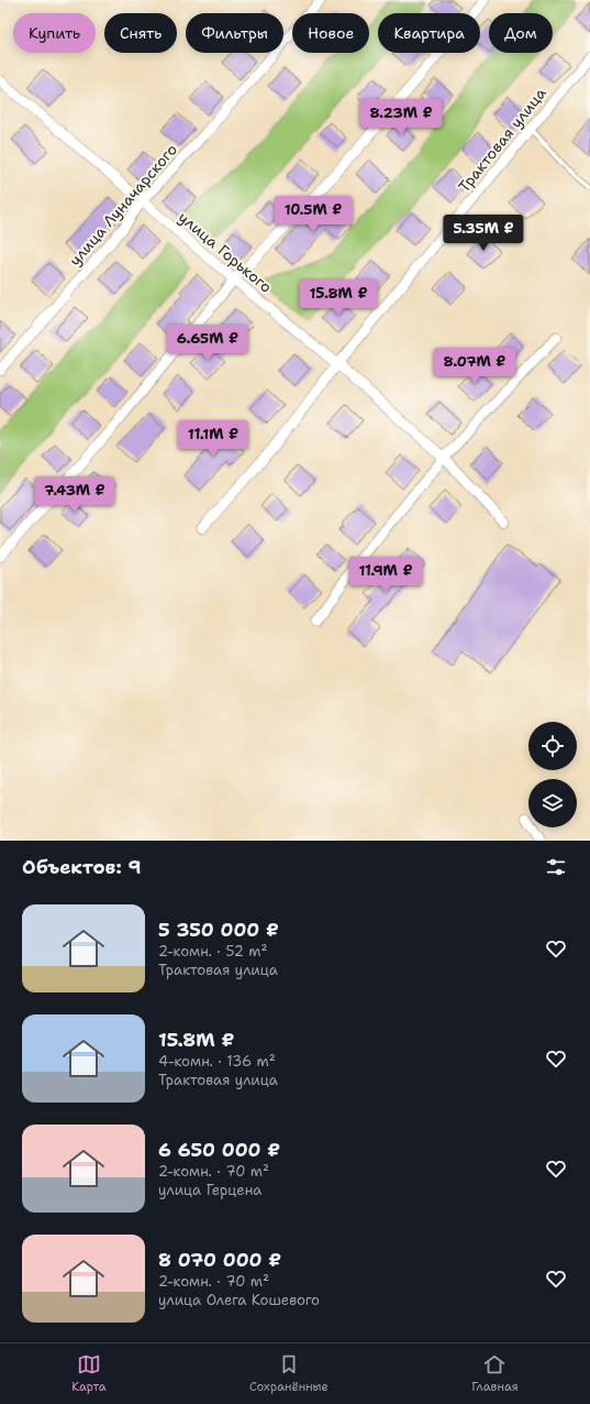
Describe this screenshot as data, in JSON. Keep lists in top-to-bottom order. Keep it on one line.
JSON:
{"streets":{"street":["Трактовая улица","улица Луначарского","улица Горького"]},"crossings":[["Трактовая улица","улица Горького"],["улица Луначарского","улица Горького"]],"page":{"chip":["Купить","Снять","Фильтры","Новое","Квартира","Дом"],"price":["8.23M ₽","10.5M ₽","5.35M ₽","15.8M ₽","6.65M ₽","8.07M ₽","11.1M ₽","7.43M ₽","11.9M ₽"],"heading":"Объектов: 9","list":[{"name":"5 350 000 ₽","note":"2-комн. · 52 m² · Трактовая улица"},{"name":"15.8M ₽","note":"4-комн. · 136 m² · Трактовая улица"},{"name":"6 650 000 ₽","note":"2-комн. · 70 m² · улица Герцена"},{"name":"8 070 000 ₽","note":"2-комн. · 70 m² · улица Олега Кошевого"}],"tabs":["Карта","Сохранённые","Главная"]}}
